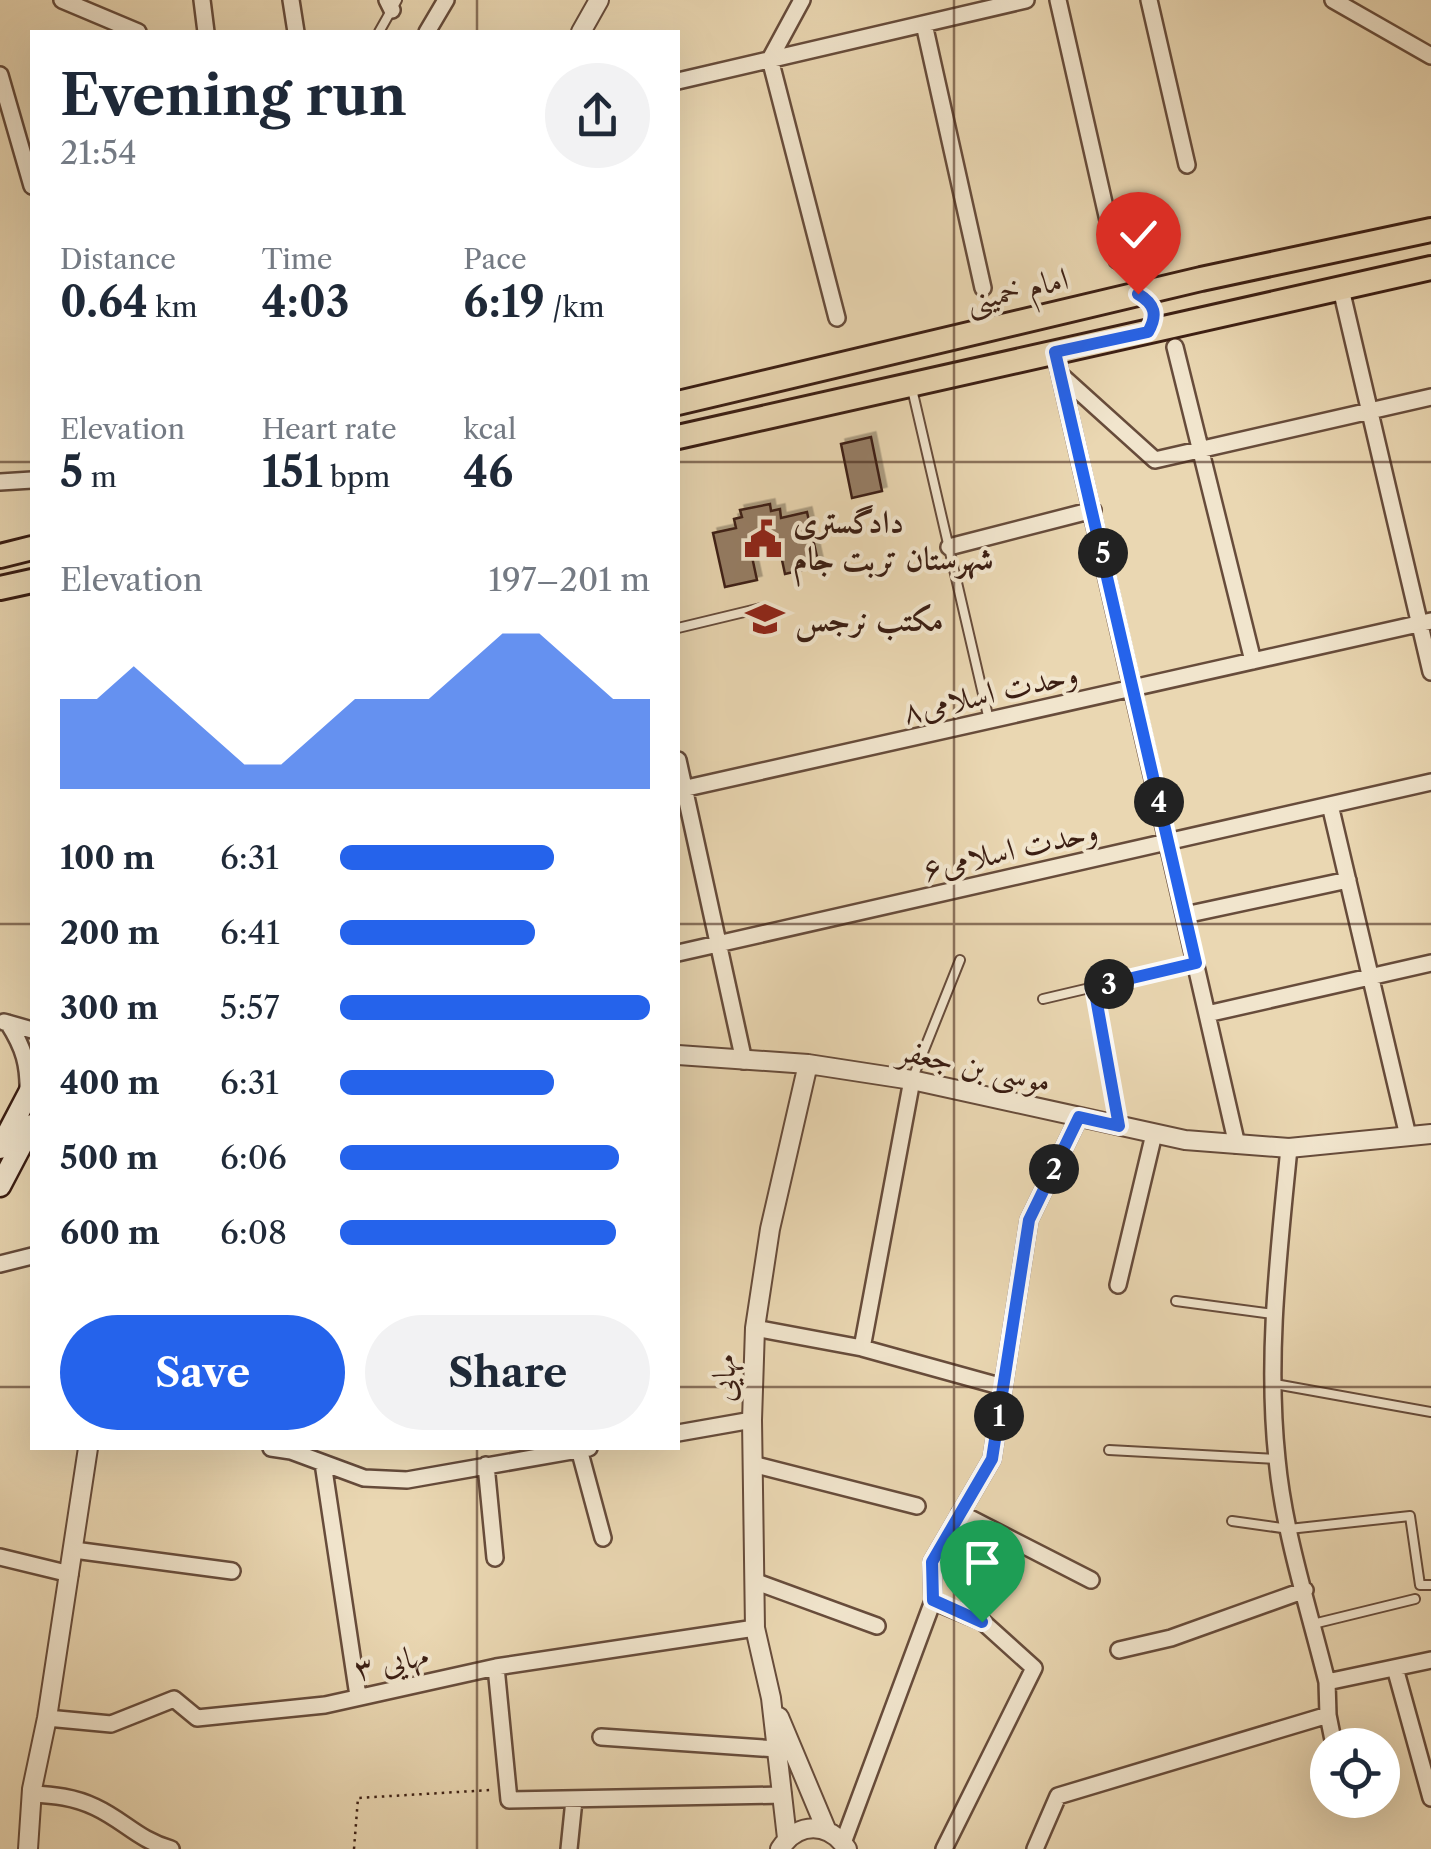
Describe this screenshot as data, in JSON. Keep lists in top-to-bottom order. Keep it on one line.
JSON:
{"streets":{"main road":["امام خمینی"],"street":["وحدت اسلامی۸","وحدت اسلامی۶","موسی بن جعفر","مهایی","مهایی ۳"]},"crossings":[["موسی بن جعفر","مهایی"],["مهایی","مهایی ۳"]],"places":{"public building":["دادگستری شهرستان تربت جام"],"school or university":["مكتب نرجس"]},"page":{"heading":["Evening run","21:54"],"stats":[["Distance","0.64 km"],["Time","4:03"],["Pace","6:19 /km"],["Elevation","5 m"],["Heart rate","151 bpm"],["kcal","46"]],"pins":["5","4","3","2","1"],"chart":["Elevation","197–201 m"],"list":[{"name":"100 m","note":"6:31"},{"name":"200 m","note":"6:41"},{"name":"300 m","note":"5:57"},{"name":"400 m","note":"6:31"},{"name":"500 m","note":"6:06"},{"name":"600 m","note":"6:08"}],"buttons":["Save","Share"]}}
